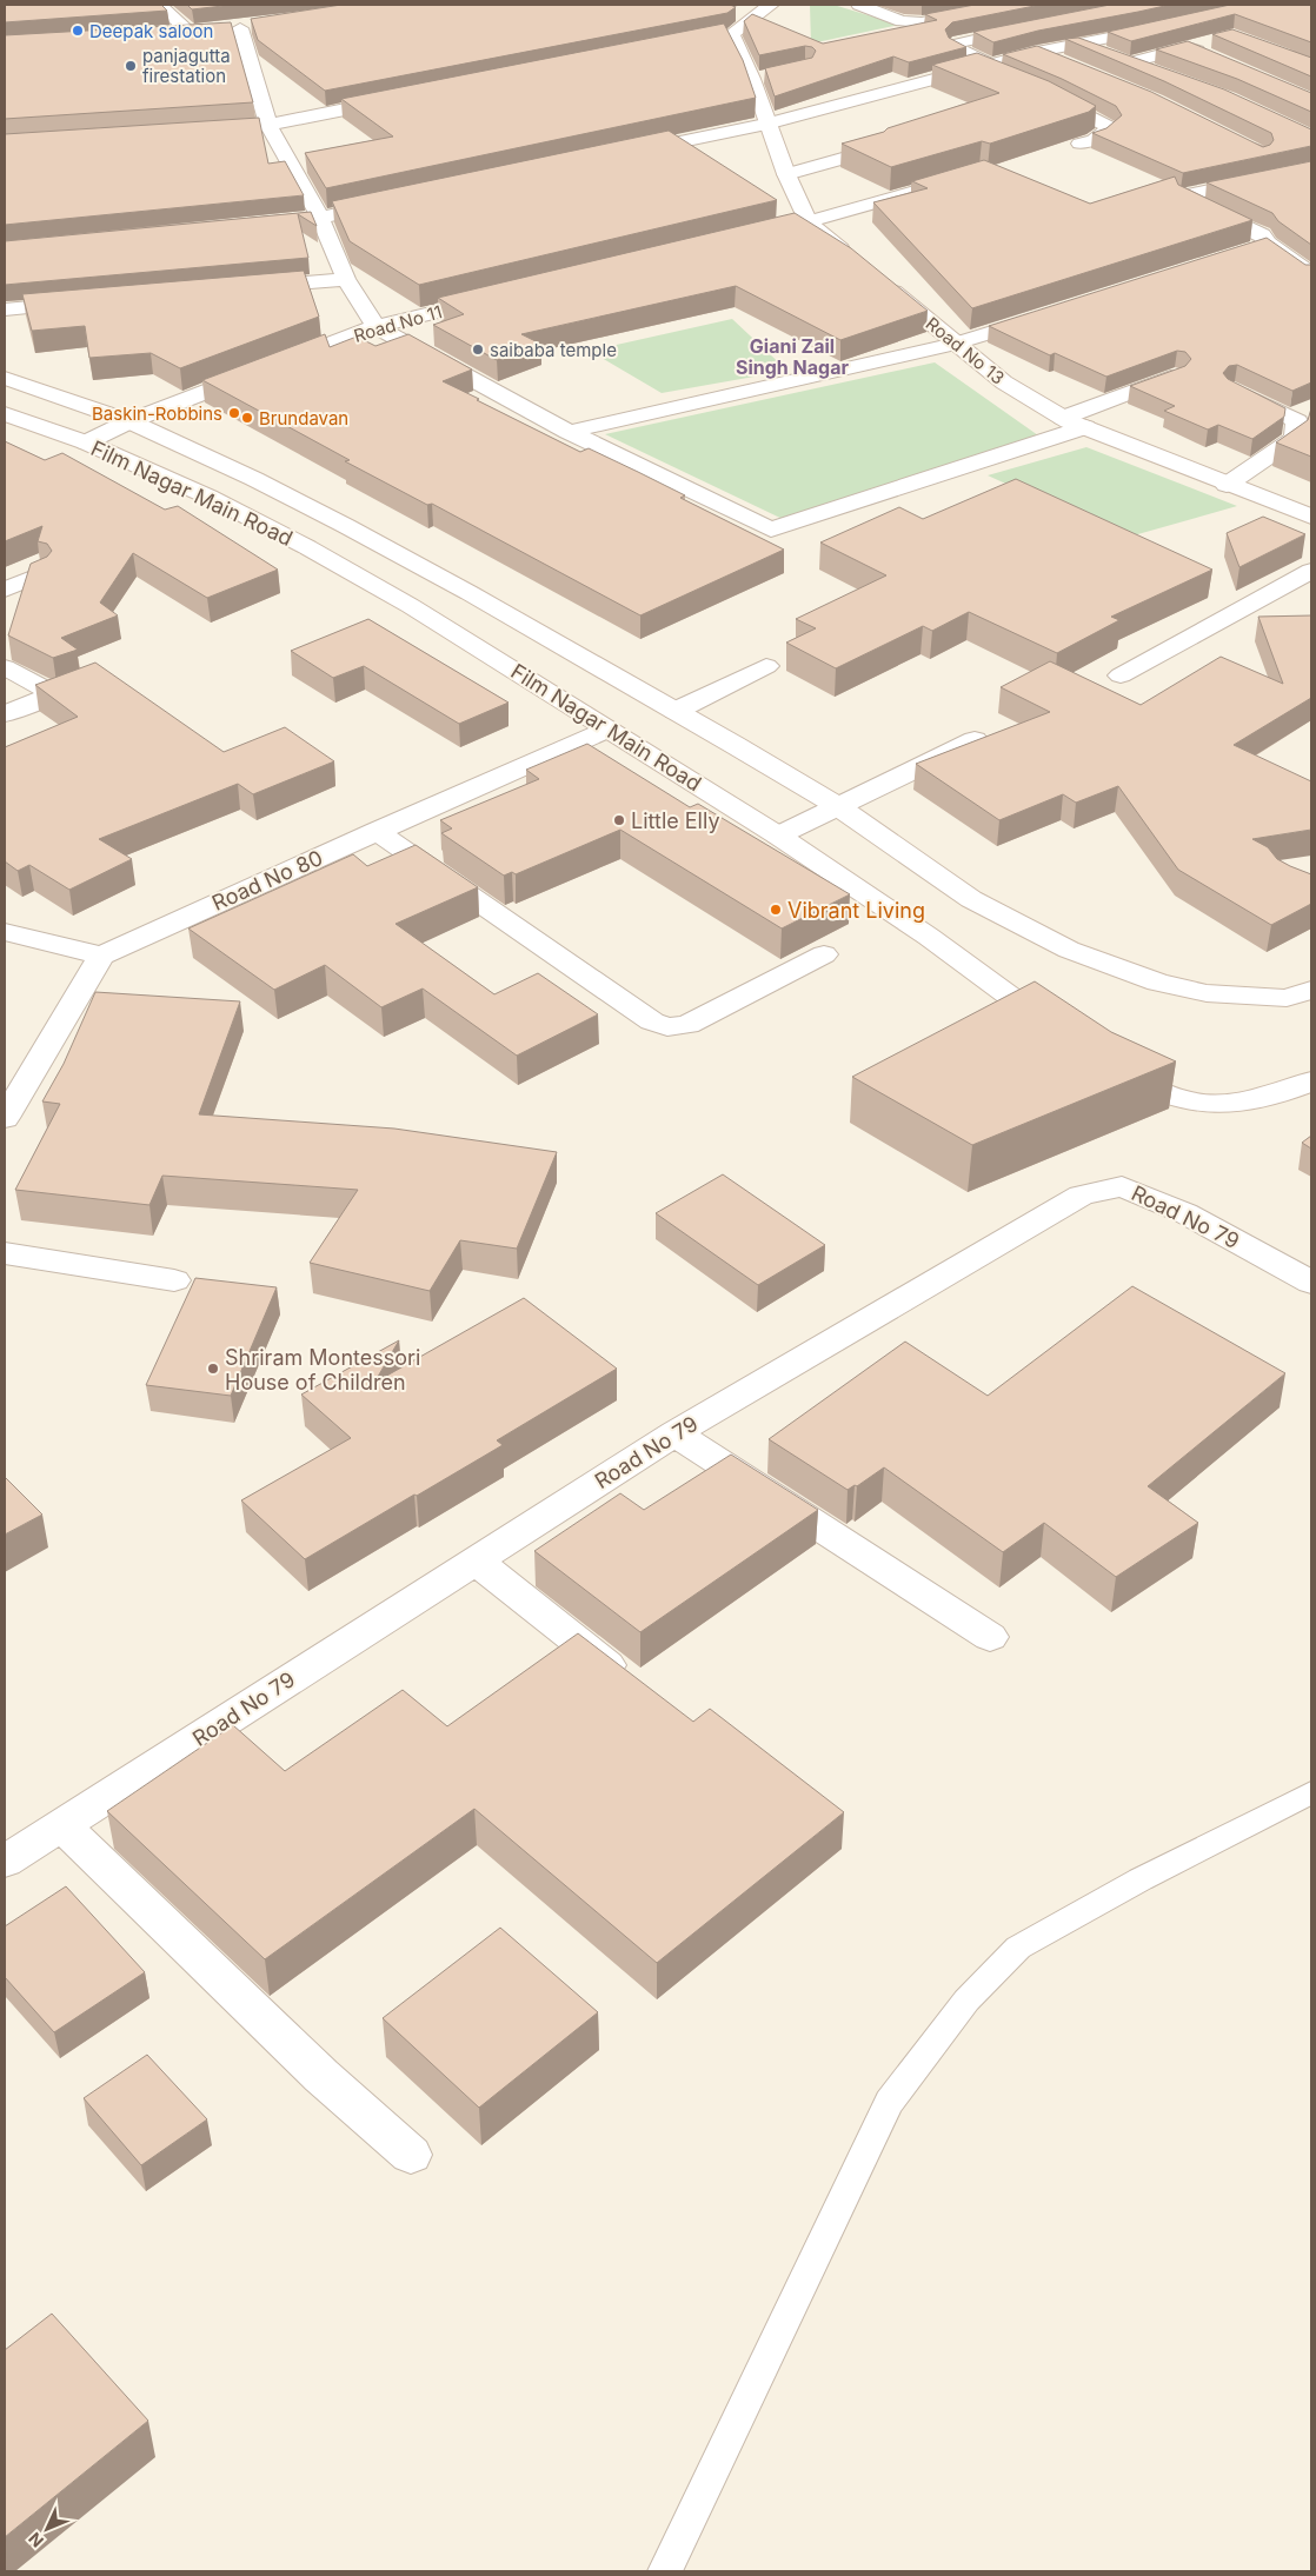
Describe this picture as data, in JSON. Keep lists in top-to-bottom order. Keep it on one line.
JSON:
{"streets":{"street":["Road No 11","Road No 13","Film Nagar Main Road","Road No 80","Road No 79"]},"crossings":[["Road No 11","Film Nagar Main Road"],["Film Nagar Main Road","Road No 80"]],"districts":["Giani Zail Singh Nagar"],"places":["Deepak saloon","panjagutta firestation","saibaba temple","Baskin-Robbins","Brundavan","Little Elly","Vibrant Living","Shriram Montessori House of Children"],"north":"bottom left"}
